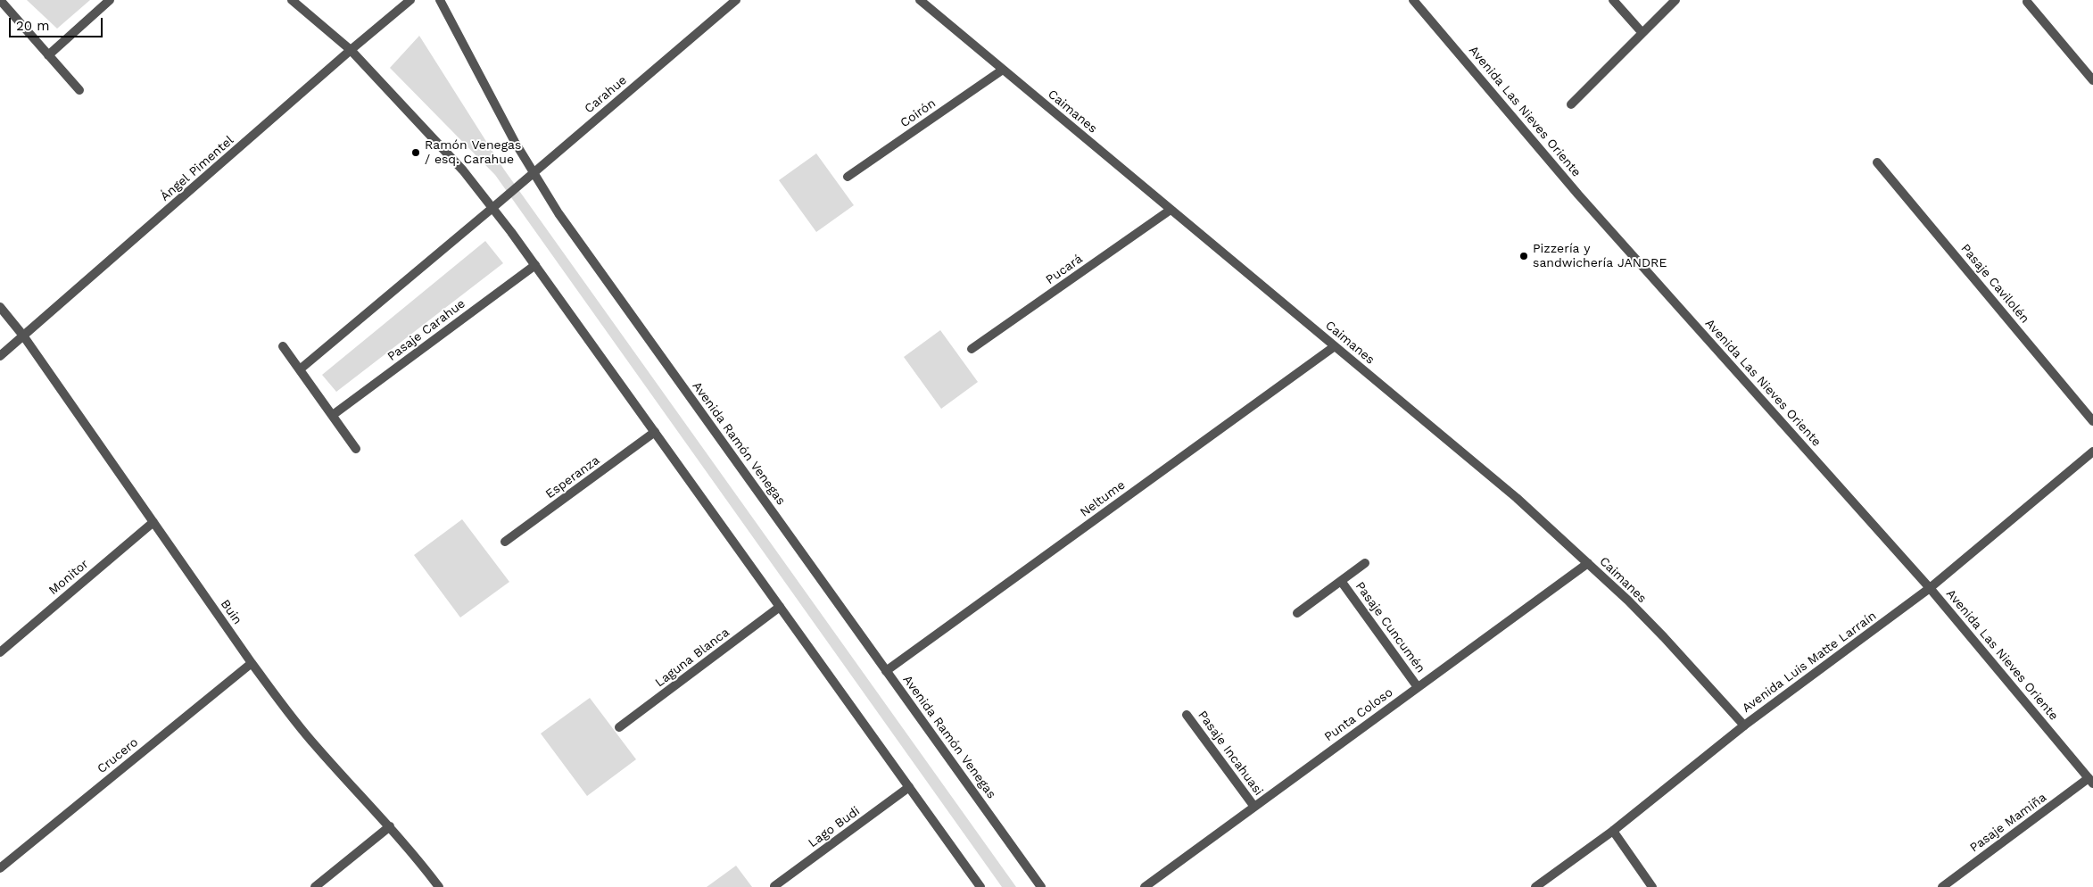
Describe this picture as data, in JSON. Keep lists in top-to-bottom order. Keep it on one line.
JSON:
{"streets":{"street":["Carahue","Caimanes","Avenida Las Nieves Oriente","Coirón","Ángel Pimentel","Pucará","Pasaje Cavilolén","Pasaje Carahue","Avenida Ramón Venegas","Esperanza","Neltume","Monitor","Buin","Pasaje Cuncumén","Laguna Blanca","Avenida Luis Matte Larraín","Punta Coloso","Pasaje Incahuasi","Crucero","Pasaje Mamiña","Lago Budi"]},"crossings":[["Carahue","Avenida Ramón Venegas"],["Caimanes","Coirón"],["Caimanes","Pucará"],["Caimanes","Neltume"],["Caimanes","Avenida Luis Matte Larraín"],["Caimanes","Punta Coloso"],["Avenida Las Nieves Oriente","Avenida Luis Matte Larraín"],["Avenida Las Nieves Oriente","Pasaje Mamiña"],["Ángel Pimentel","Buin"],["Avenida Ramón Venegas","Neltume"],["Monitor","Buin"],["Buin","Crucero"],["Pasaje Cuncumén","Punta Coloso"],["Punta Coloso","Pasaje Incahuasi"]],"places":["Ramón Venegas / esq. Carahue","Pizzería y sandwichería JANDRE"],"scale_bar":"20 m"}
